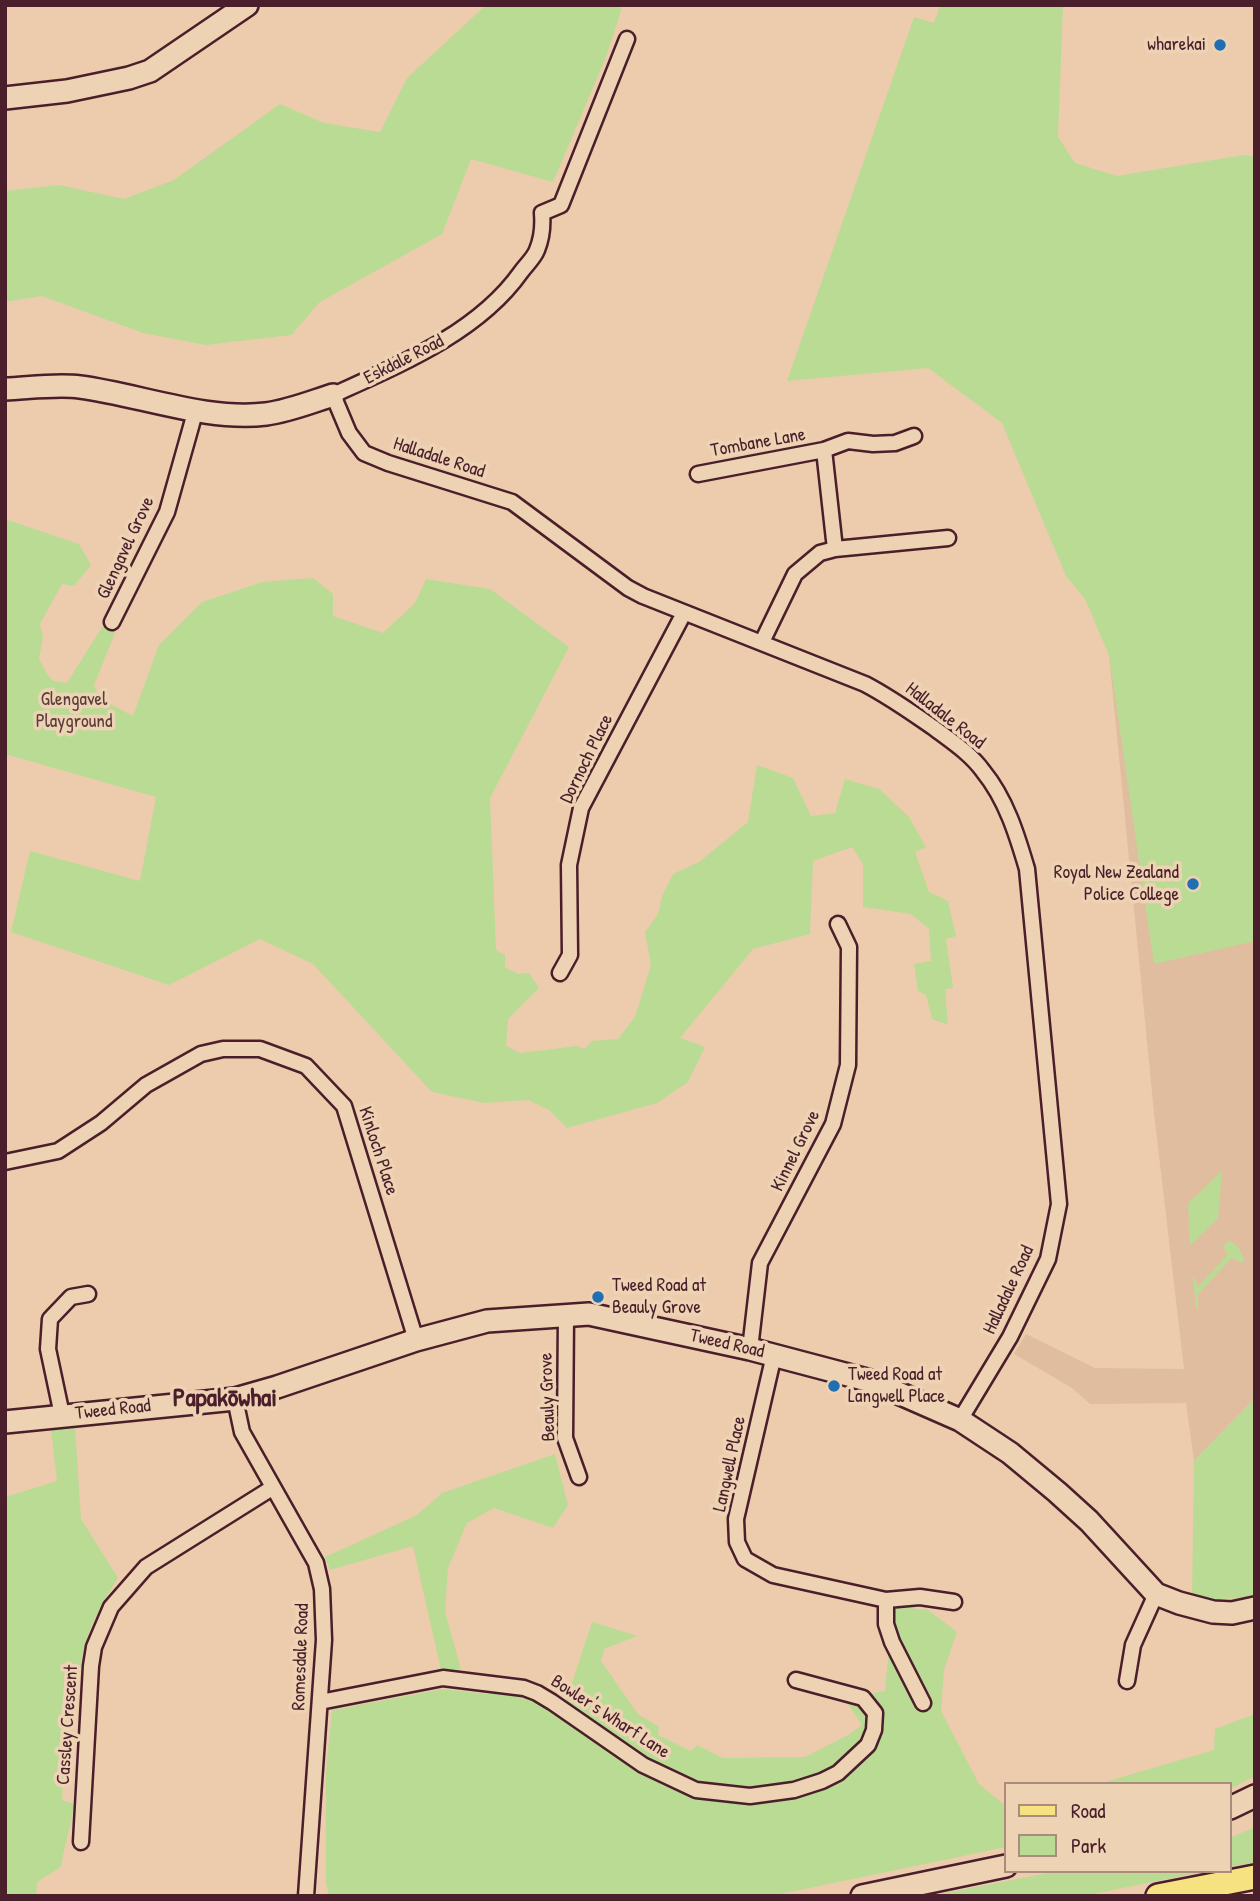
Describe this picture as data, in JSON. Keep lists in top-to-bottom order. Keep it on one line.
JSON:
{"streets":{"street":["Eskdale Road","Tombane Lane","Halladale Road","Glengavel Grove","Dornoch Place","Kinloch Place","Kinnel Grove","Tweed Road","Beauly Grove","Langwell Place","Romesdale Road","Bowler's Wharf Lane","Cassley Crescent"]},"crossings":[["Eskdale Road","Halladale Road"],["Eskdale Road","Glengavel Grove"],["Halladale Road","Dornoch Place"],["Halladale Road","Tweed Road"],["Kinloch Place","Tweed Road"],["Kinnel Grove","Tweed Road"],["Tweed Road","Beauly Grove"],["Tweed Road","Langwell Place"],["Tweed Road","Romesdale Road"],["Romesdale Road","Bowler's Wharf Lane"],["Romesdale Road","Cassley Crescent"]],"districts":["Papakōwhai"],"parks":["Glengavel Playground"],"places":["wharekai","Royal New Zealand Police College","Tweed Road at Beauly Grove","Tweed Road at Langwell Place"],"legend":["Road","Park"]}
